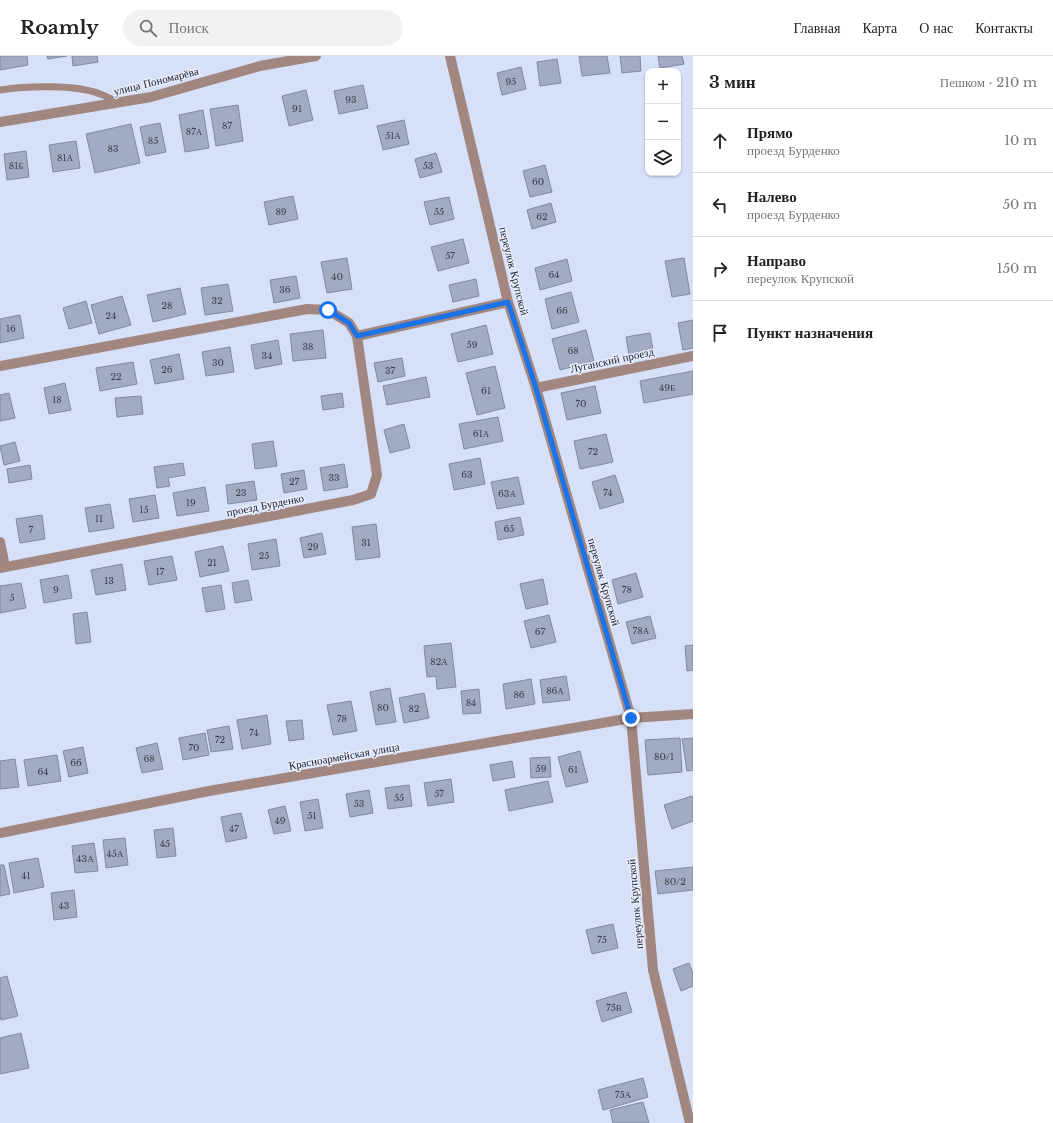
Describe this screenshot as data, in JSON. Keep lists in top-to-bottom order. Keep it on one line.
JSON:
{"streets":{"street":["улица Пономарёва","переулок Крупской","Луганский проезд","проезд Бурденко","Красноармейская улица"]},"crossings":[["переулок Крупской","Луганский проезд"],["переулок Крупской","Красноармейская улица"]],"house_numbers":["95","93","91","87","87А","51А","85","83","81А","81Б","53","60","89","55","62","57","64","40","36","32","28","66","24","16","59","38","68","34","30","26","37","22","49Б","61","18","70","61А","72","63","33","27","23","74","63А","19","15","11","65","7","31","29","25","21","17","13","9","78","5","78А","67","82А","86А","86","84","80","82","78","74","72","70","80/1","68","66","59","61","64","57","55","53","51","49","47","45","45А","43А","41","80/2","43","75","75В","75А"],"page":{"header":"Roamly","search":"Поиск","nav":["Главная","Карта","О нас","Контакты"],"heading":["3 мин","Пешком · 210 m"],"map_buttons":["+","−"],"list":[["Прямо","проезд Бурденко","10 m"],["Налево","проезд Бурденко","50 m"],["Направо","переулок Крупской","150 m"],"Пункт назначения"]}}
